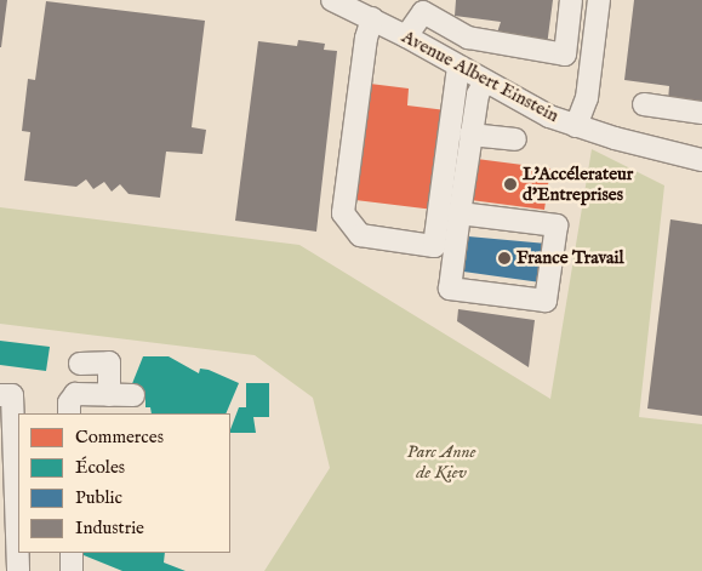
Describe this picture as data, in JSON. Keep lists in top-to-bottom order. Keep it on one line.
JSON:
{"streets":{"street":["Avenue Albert Einstein"]},"parks":["Parc Anne de Kiev"],"places":["L'Accélerateur d'Entreprises","France Travail"],"legend":["Commerces","Écoles","Public","Industrie"]}
